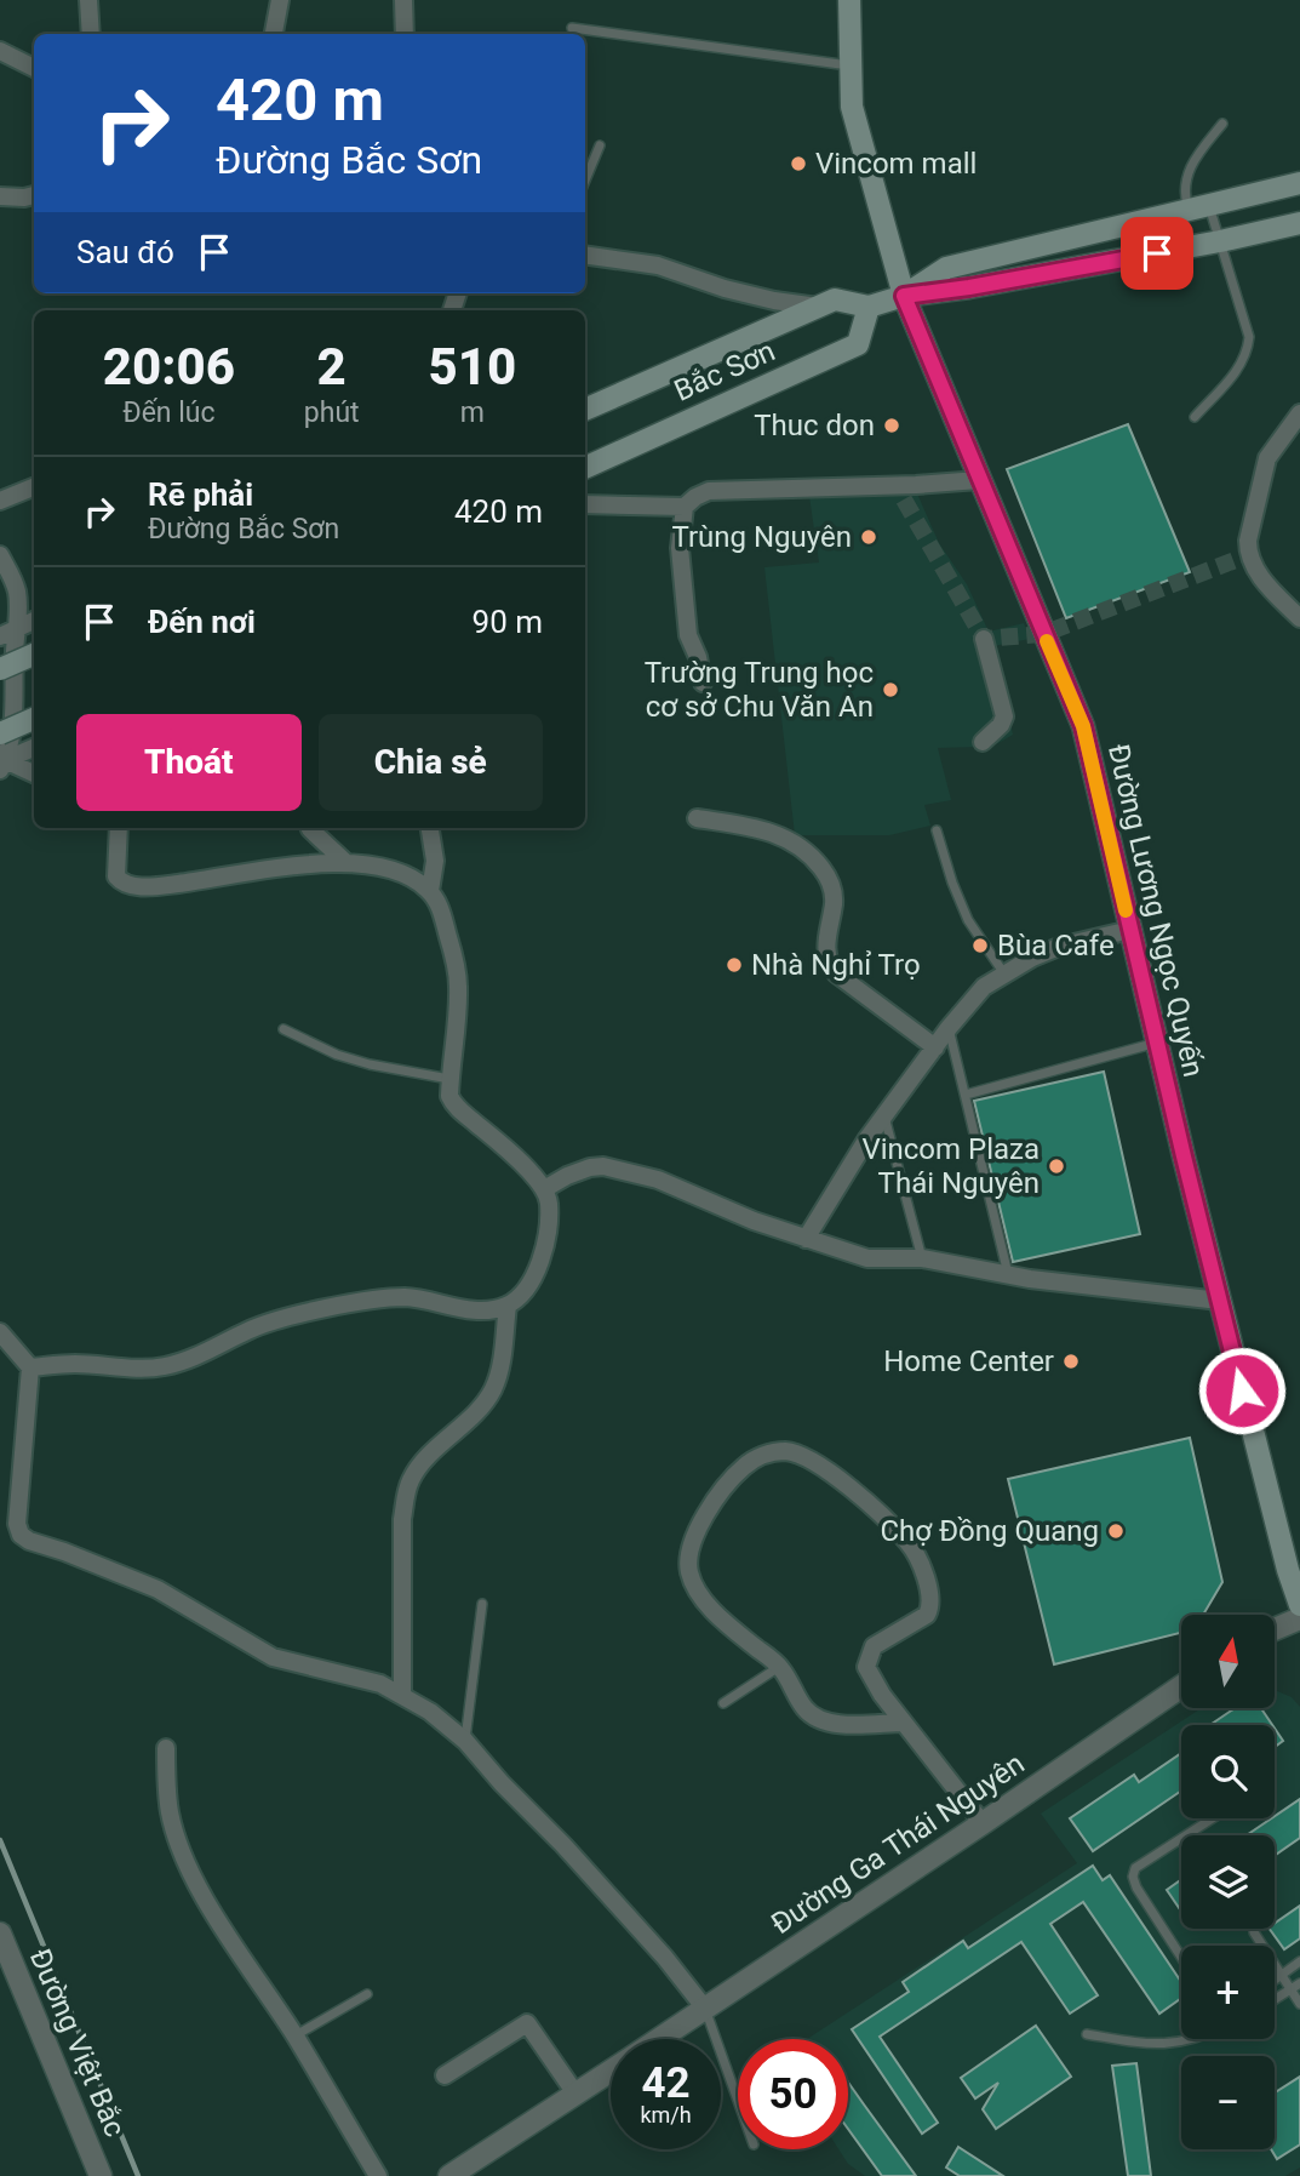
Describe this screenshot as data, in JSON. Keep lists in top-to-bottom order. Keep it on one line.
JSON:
{"streets":{"main road":["Bắc Sơn","Đường Lương Ngọc Quyến"],"street":["Đường Ga Thái Nguyên","Đường Việt Bắc"]},"crossings":[["Bắc Sơn","Đường Lương Ngọc Quyến"]],"places":["Vincom mall","Thuc don","Trùng Nguyên","Trường Trung học cơ sở Chu Văn An","Bùa Cafe","Nhà Nghỉ Trọ","Vincom Plaza Thái Nguyên","Home Center","Chợ Đồng Quang"],"north":"top","page":{"turn":["420 m","Đường Bắc Sơn"],"then":"Sau đó","eta":["20:06","Đến lúc","2","phút","510","m"],"list":[{"name":"Rẽ phải","note":"Đường Bắc Sơn","value":"420 m"},{"name":"Đến nơi","value":"90 m"}],"buttons":["Thoát","Chia sẻ"],"map_buttons":["+","−"],"speed":"42 km/h","limit":"50"}}
